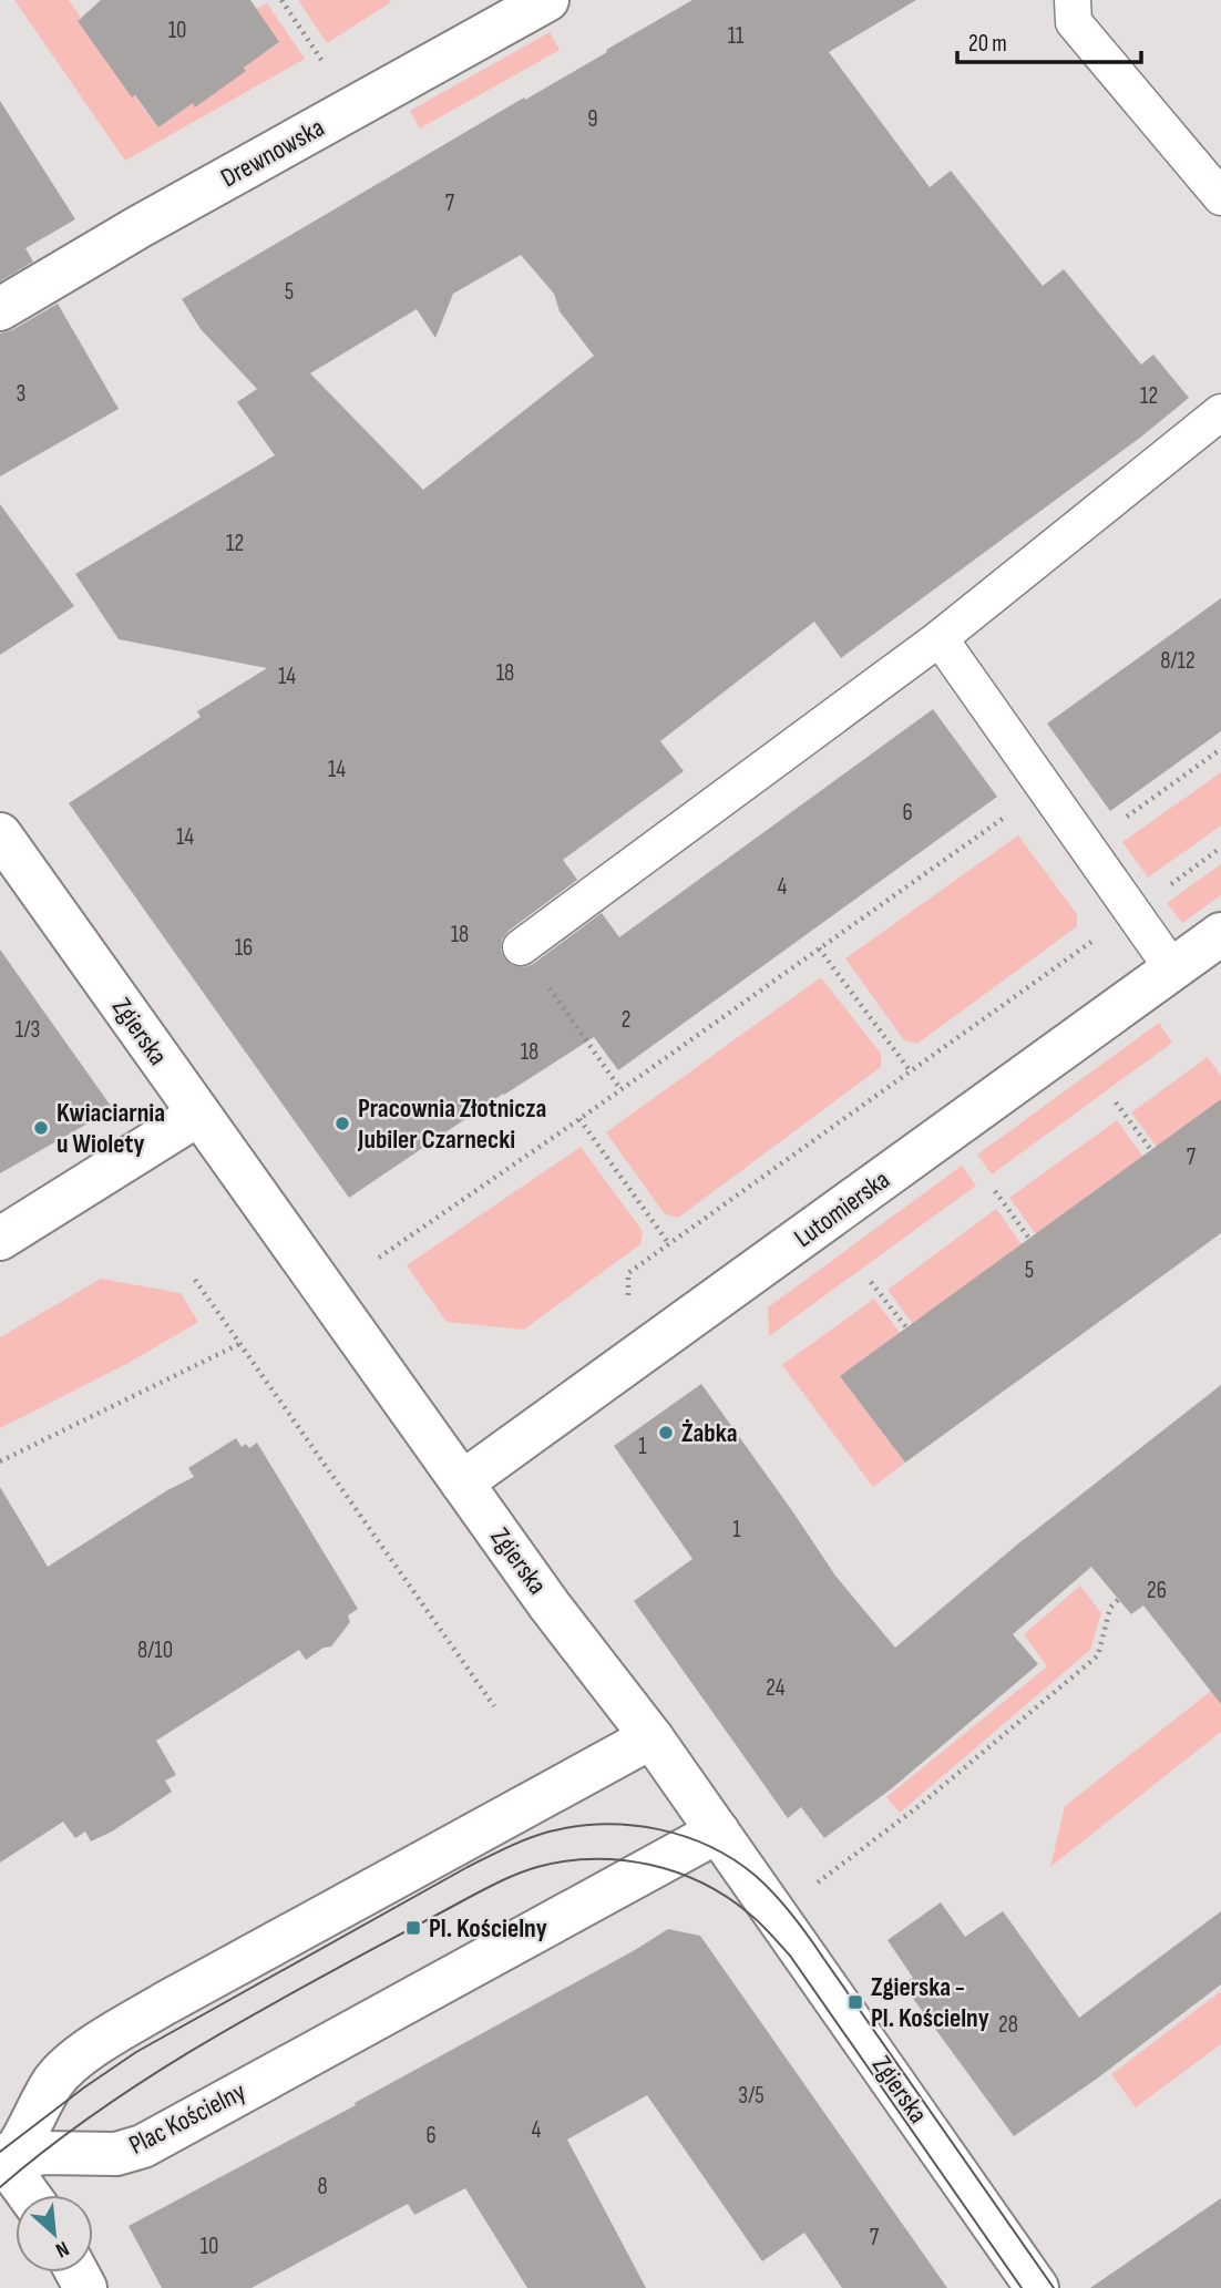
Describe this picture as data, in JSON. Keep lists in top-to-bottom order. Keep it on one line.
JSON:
{"streets":{"main road":["Drewnowska","Zgierska","Lutomierska","Plac Kościelny"]},"crossings":[["Zgierska","Lutomierska"],["Zgierska","Plac Kościelny"]],"places":{"other":["Pracownia Złotnicza Jubiler Czarnecki","Kwiaciarnia u Wiolety","Żabka"],"transit":["Pl. Kościelny","Zgierska - Pl. Kościelny"]},"house_numbers":["10","11","9","7","5","3","12","12","8/12","18","14","14","6","14","4","18","16","2","1/3","18","7","5","1","1","26","8/10","24","28","3/5","4","6","8","7","10"],"scale_bar":"20 m","north":"bottom right"}
